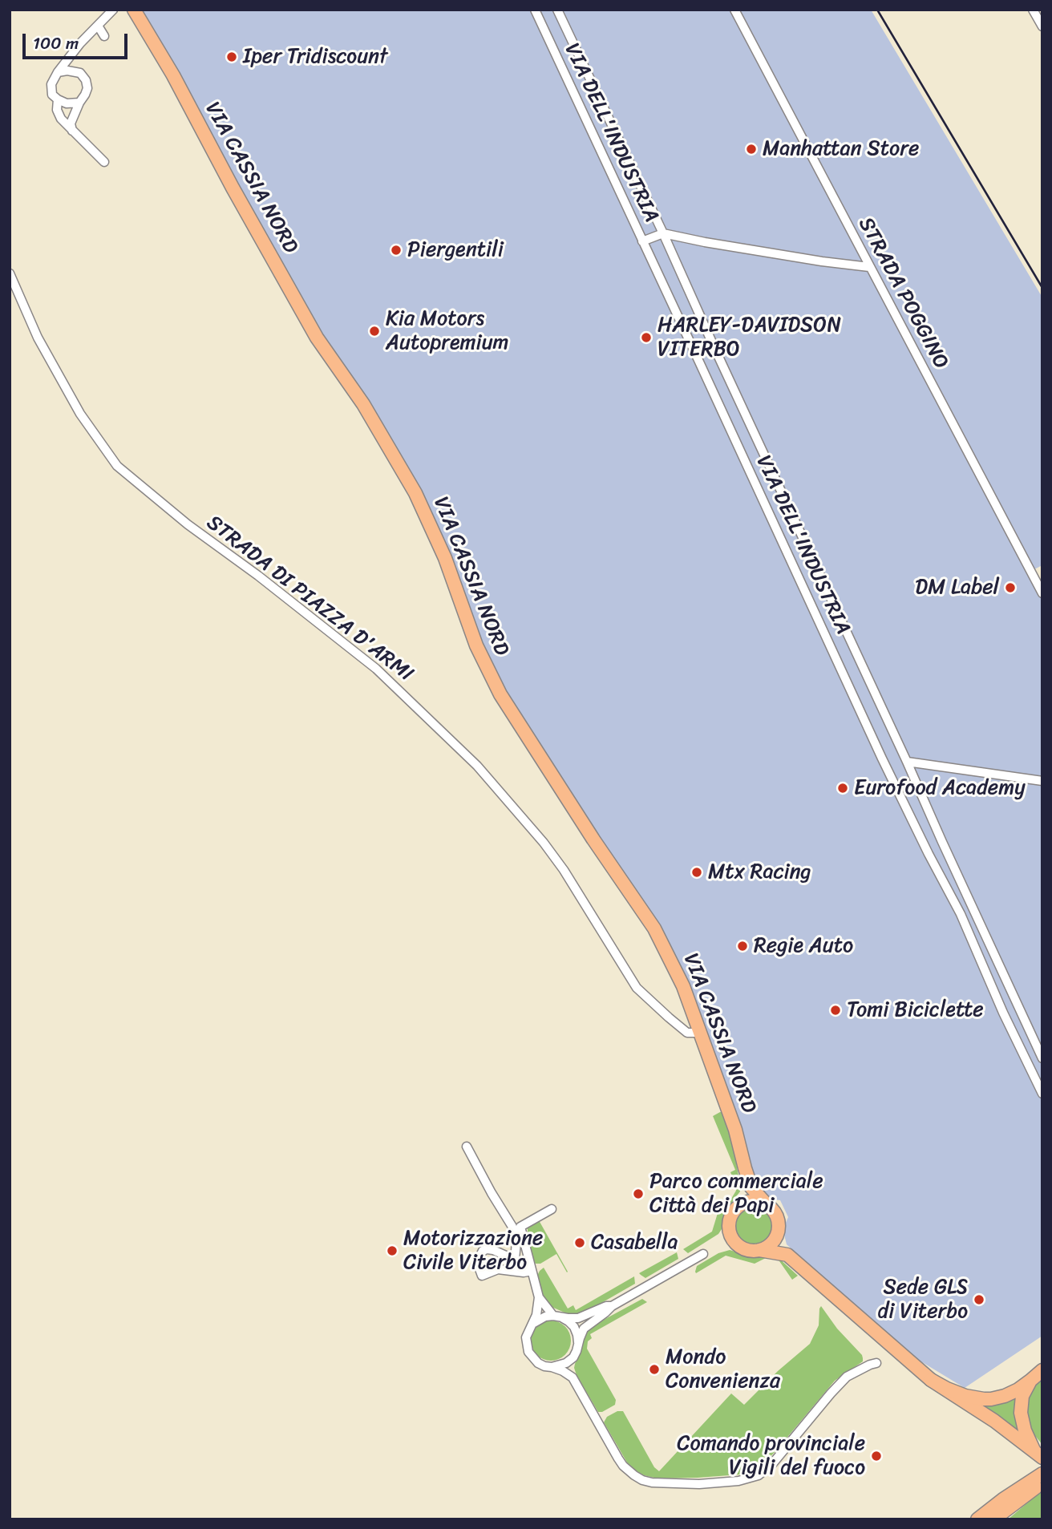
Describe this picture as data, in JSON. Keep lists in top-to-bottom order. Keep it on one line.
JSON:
{"streets":{"main road":["VIA CASSIA NORD"],"street":["VIA DELL'INDUSTRIA","STRADA POGGINO","STRADA DI PIAZZA D'ARMI"]},"crossings":[["VIA CASSIA NORD","STRADA DI PIAZZA D'ARMI"]],"places":["Iper Tridiscount","Manhattan Store","Piergentili","Kia Motors Autopremium","HARLEY-DAVIDSON VITERBO","DM Label","Eurofood Academy","Mtx Racing","Regie Auto","Tomi Biciclette","Parco commerciale Città dei Papi","Casabella","Motorizzazione Civile Viterbo","Sede GLS di Viterbo","Mondo Convenienza","Comando provinciale Vigili del fuoco"],"scale_bar":"100 m"}
